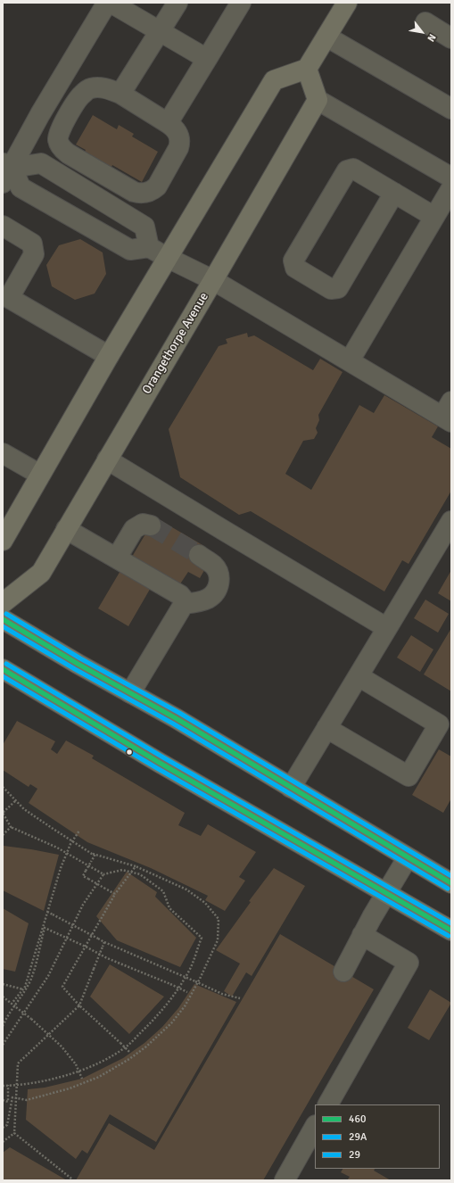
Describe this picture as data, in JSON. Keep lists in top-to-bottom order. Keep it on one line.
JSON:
{"streets":{"main road":["Orangethorpe Avenue"]},"lines":["transit line 29","transit line 460","transit line 29A"],"legend":["460","29A","29"],"north":"bottom right"}
